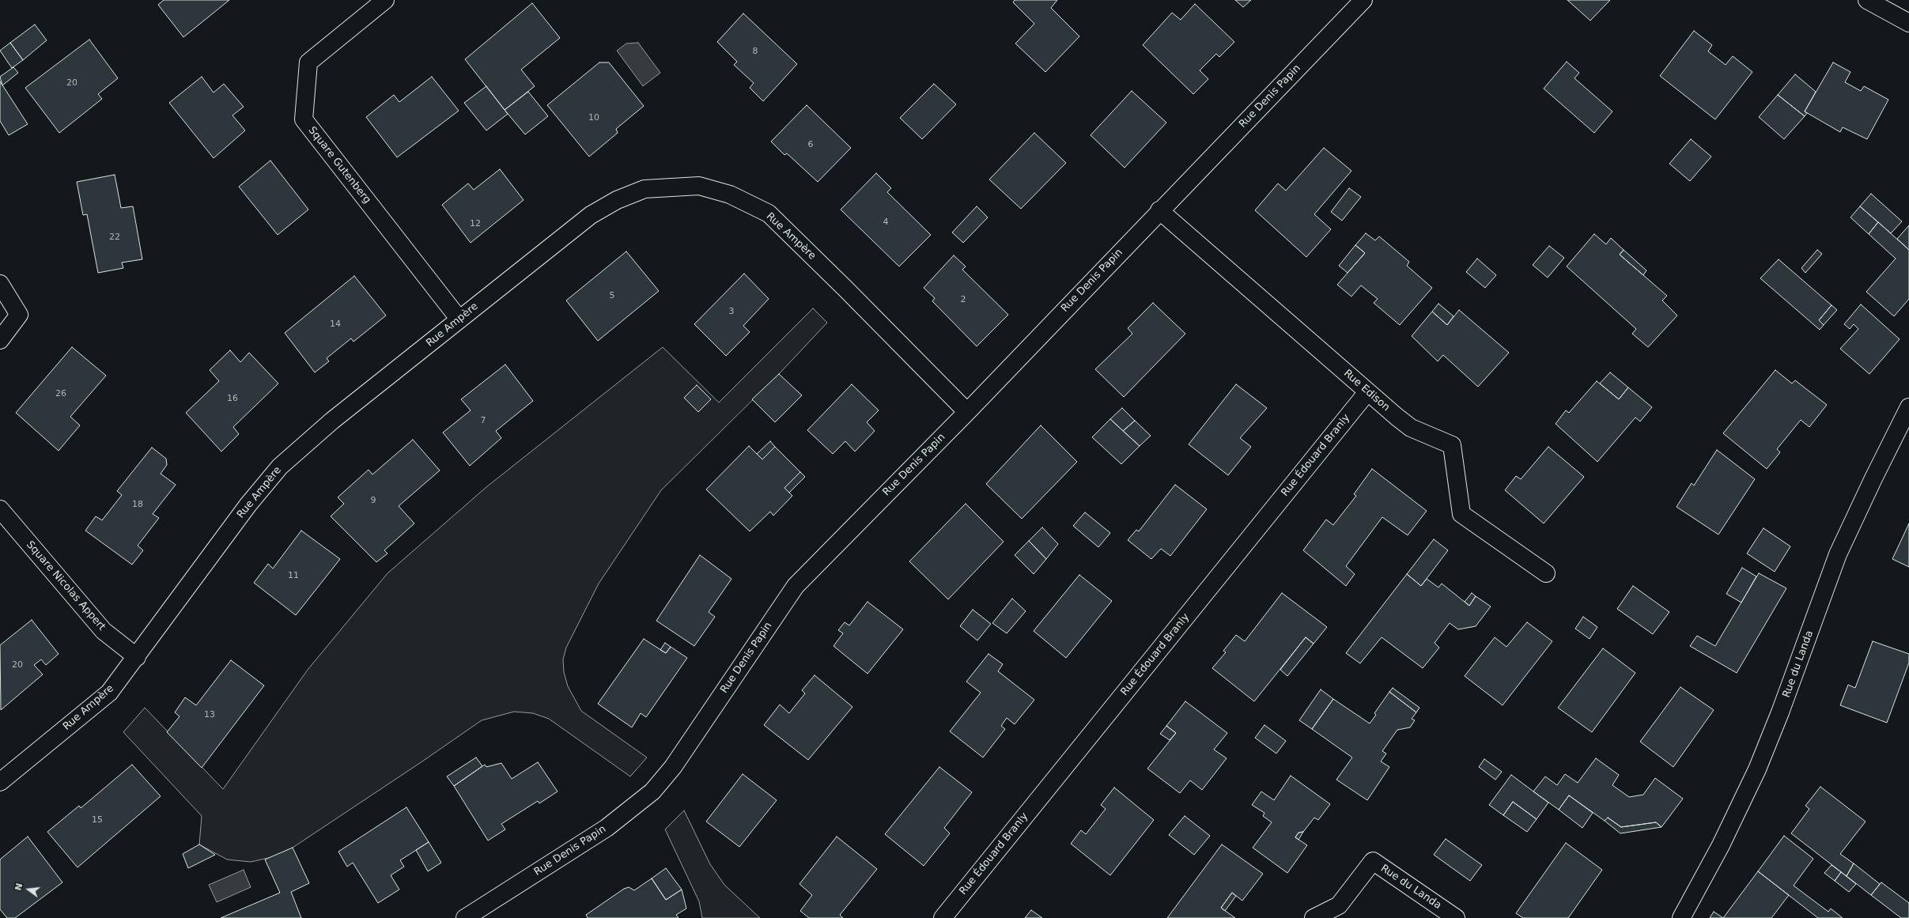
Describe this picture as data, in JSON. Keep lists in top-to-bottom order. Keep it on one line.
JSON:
{"streets":{"street":["Rue Denis Papin","Square Gutenberg","Rue Ampère","Rue Edison","Rue Édouard Branly","Square Nicolas Appert","Rue du Landa"]},"crossings":[["Rue Denis Papin","Rue Ampère"],["Rue Denis Papin","Rue Edison"],["Square Gutenberg","Rue Ampère"],["Rue Ampère","Square Nicolas Appert"],["Rue Edison","Rue Édouard Branly"]],"house_numbers":["8","20","10","6","4","12","22","5","2","3","14","26","16","7","9","18","11","20","13","15"],"north":"left"}
